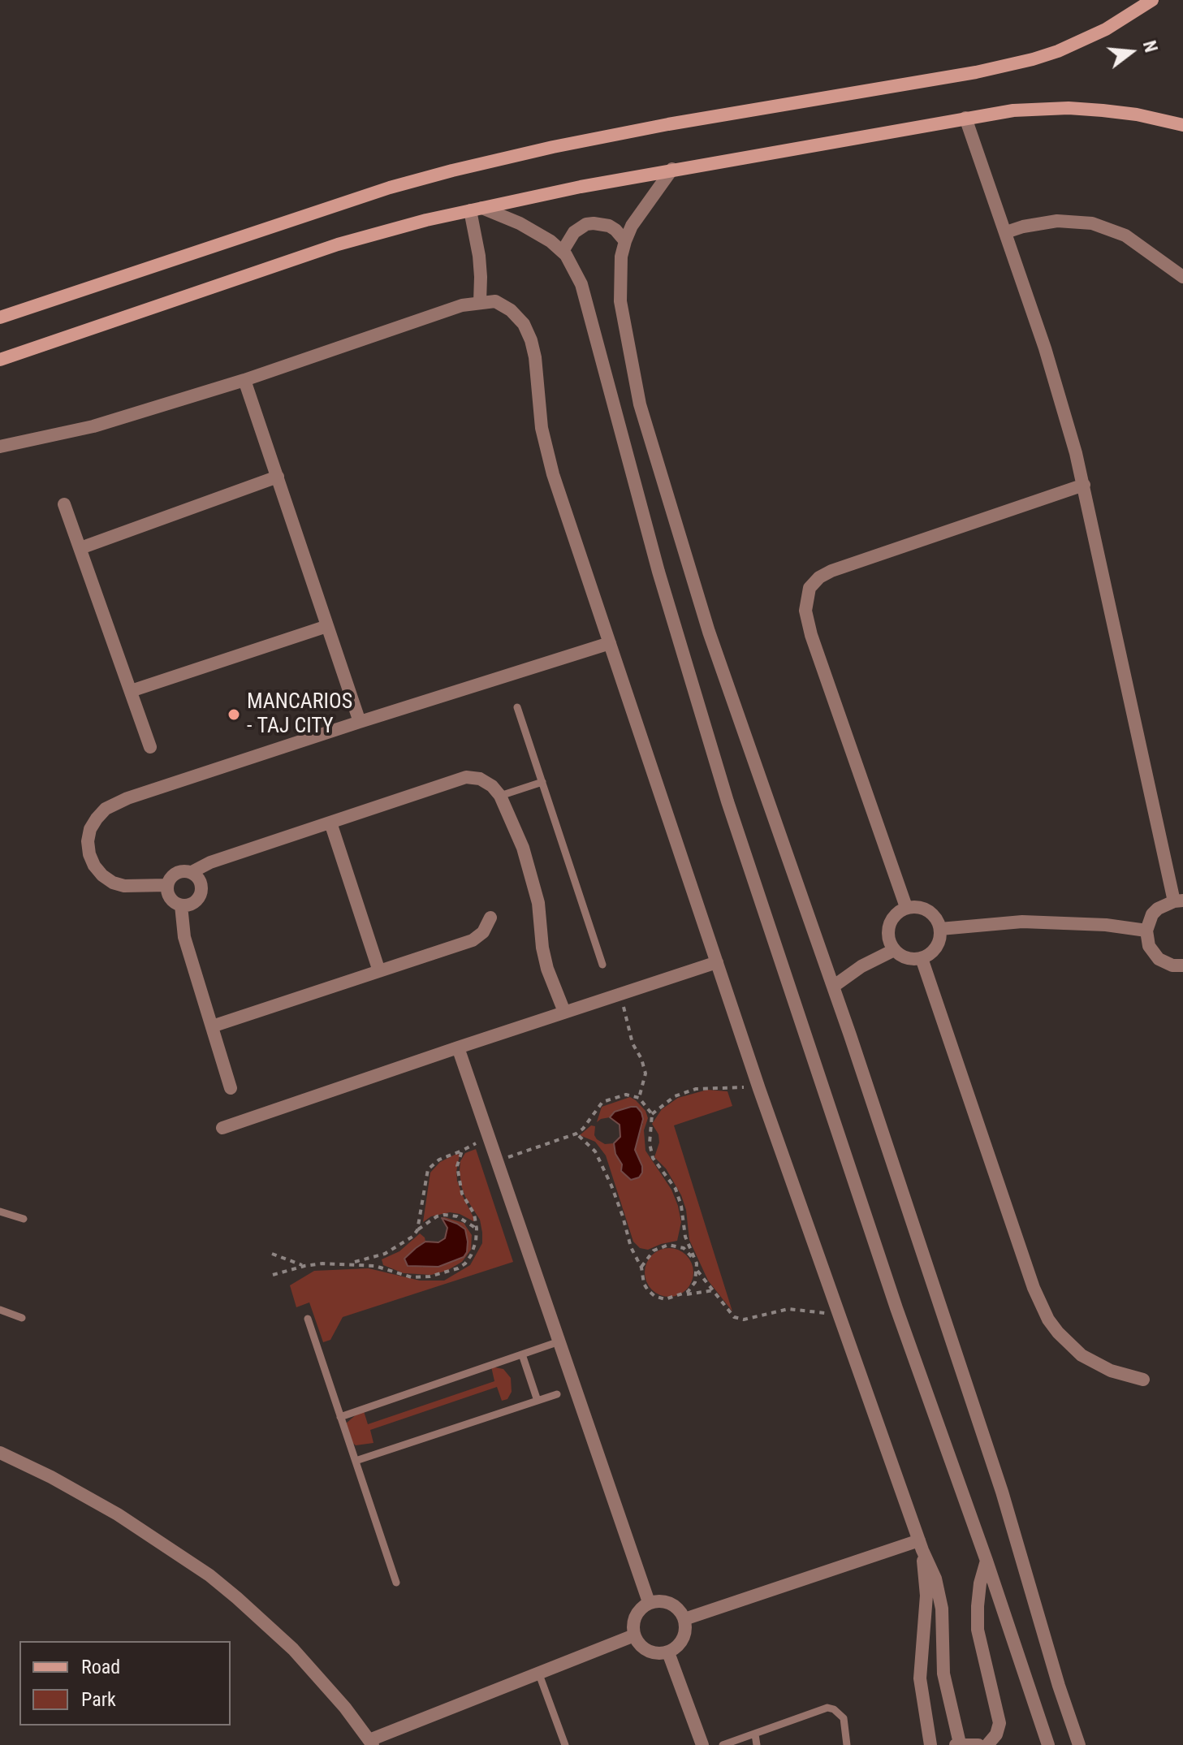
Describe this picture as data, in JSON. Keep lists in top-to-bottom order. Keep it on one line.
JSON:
{"places":["MANCARIOS - TAJ CITY"],"legend":["Road","Park"],"north":"right"}
